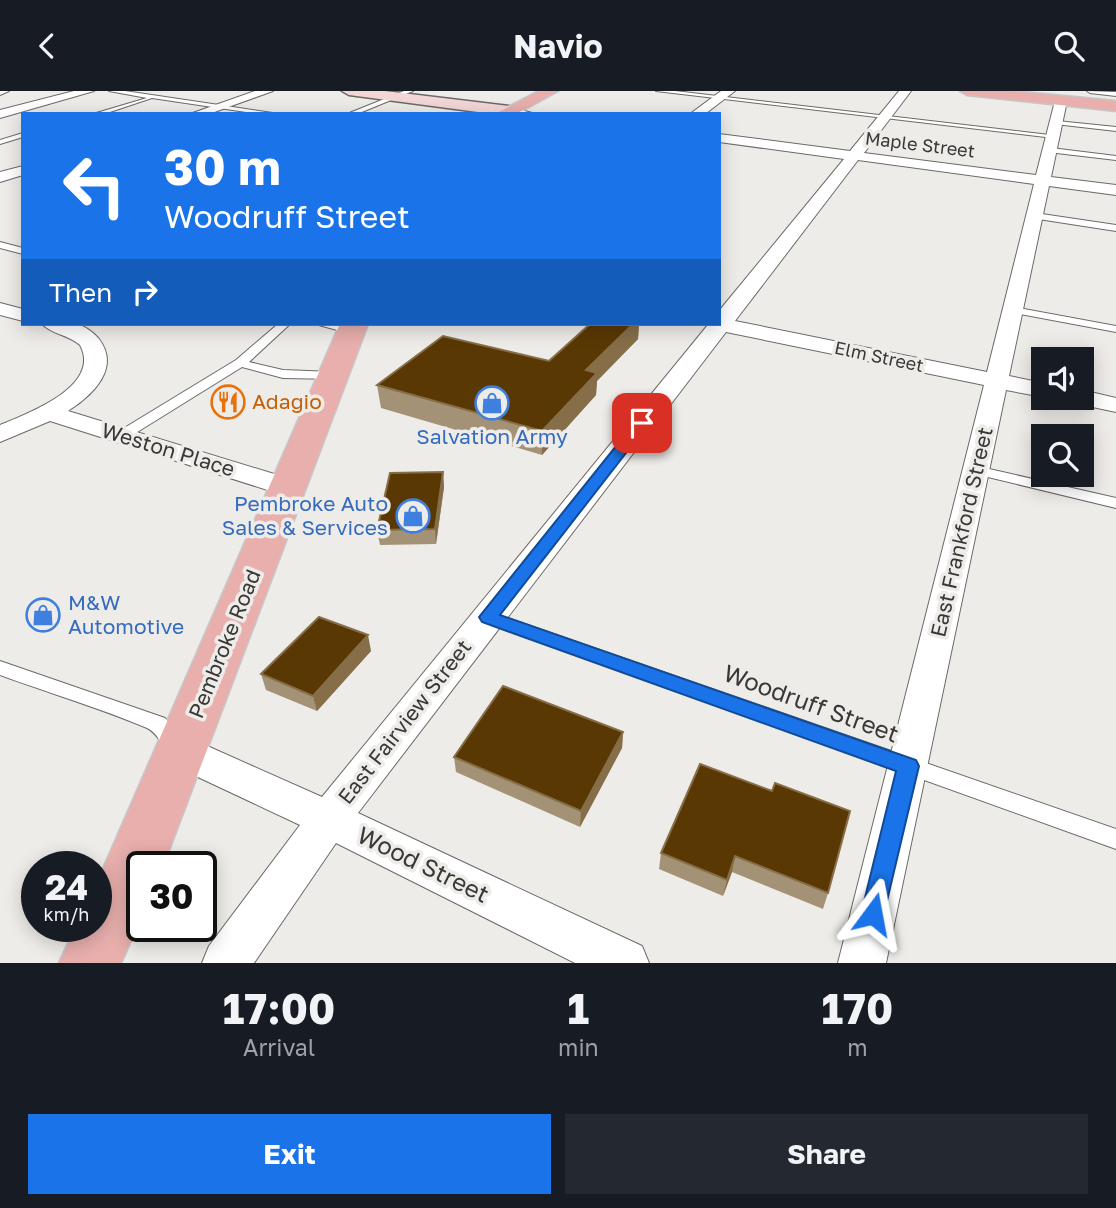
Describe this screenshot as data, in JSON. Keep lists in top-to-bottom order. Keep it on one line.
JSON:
{"streets":{"main road":["Pembroke Road"],"street":["Maple Street","Elm Street","Weston Place","East Frankford Street","East Fairview Street","Wood Street"],"lane":["Woodruff Street"]},"crossings":[["Maple Street","East Frankford Street"],["Maple Street","East Fairview Street"],["Elm Street","East Frankford Street"],["Weston Place","Pembroke Road"],["East Frankford Street","Woodruff Street"],["Pembroke Road","Wood Street"],["Woodruff Street","East Fairview Street"],["East Fairview Street","Wood Street"]],"places":{"restaurant":["Adagio"],"shop":["Salvation Army","Pembroke Auto Sales & Services","M&W Automotive"]},"page":{"header":"Navio","turn":["30 m","Woodruff Street"],"then":"Then","speed":"24 km/h","limit":"30","eta":["17:00","Arrival","1","min","170","m"],"buttons":["Exit","Share"]}}
